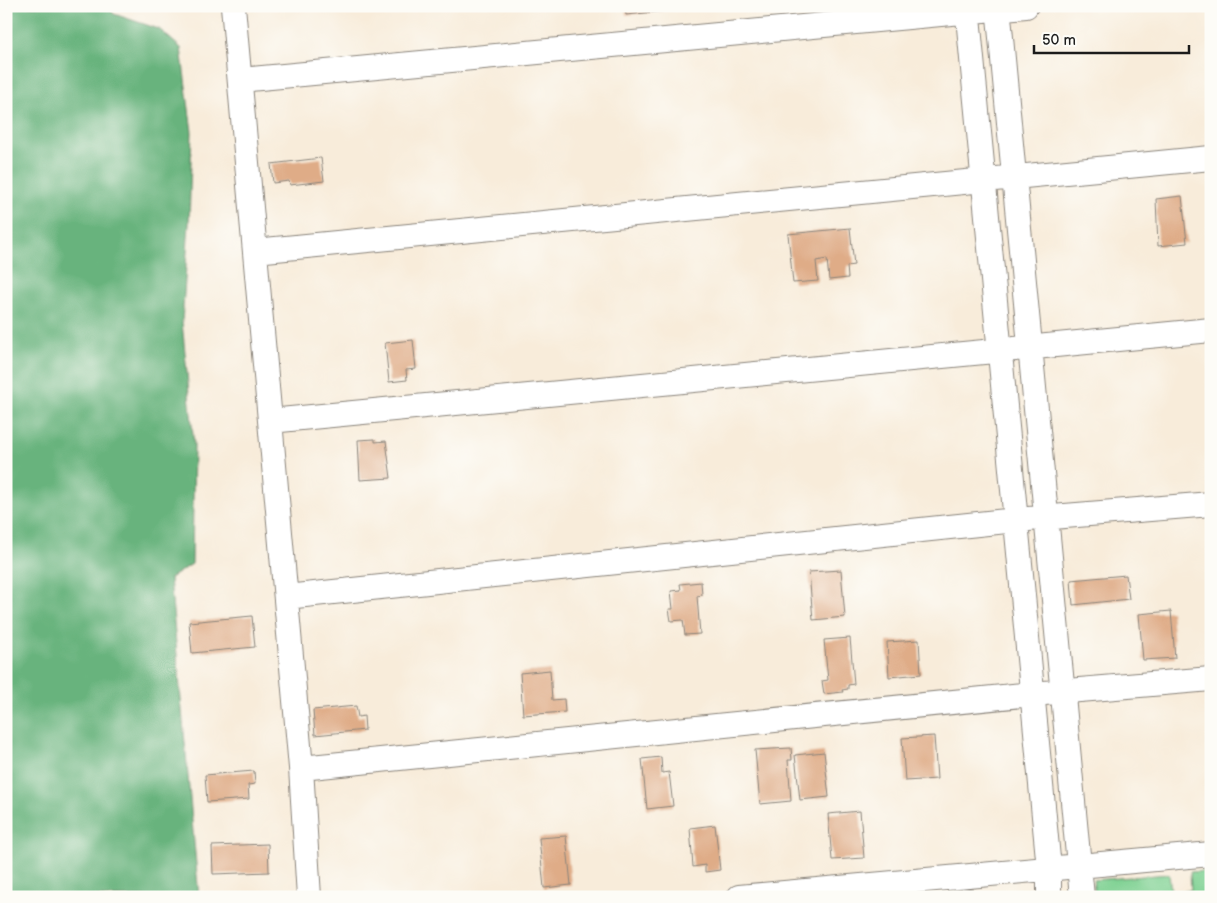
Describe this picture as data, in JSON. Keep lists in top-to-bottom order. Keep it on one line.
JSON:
{"scale_bar":"50 m"}
